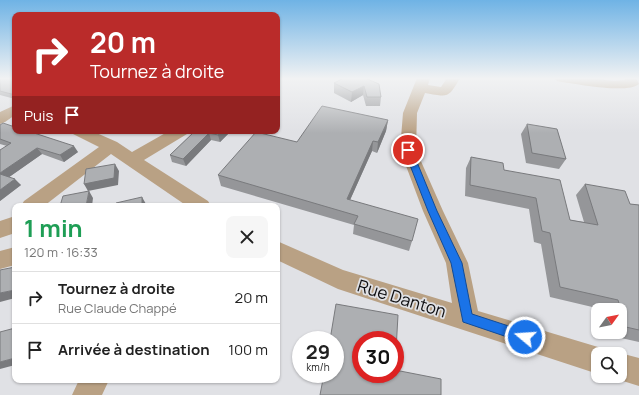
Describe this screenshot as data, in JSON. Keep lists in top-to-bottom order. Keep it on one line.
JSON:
{"streets":{"street":["Rue Danton"]},"north":"top right","page":{"turn":["20 m","Tournez à droite"],"then":"Puis","heading":["1 min","120 m · 16:33"],"list":[{"name":"Tournez à droite","note":"Rue Claude Chappé","value":"20 m"},{"name":"Arrivée à destination","value":"100 m"}],"speed":"29 km/h","limit":"30"}}
